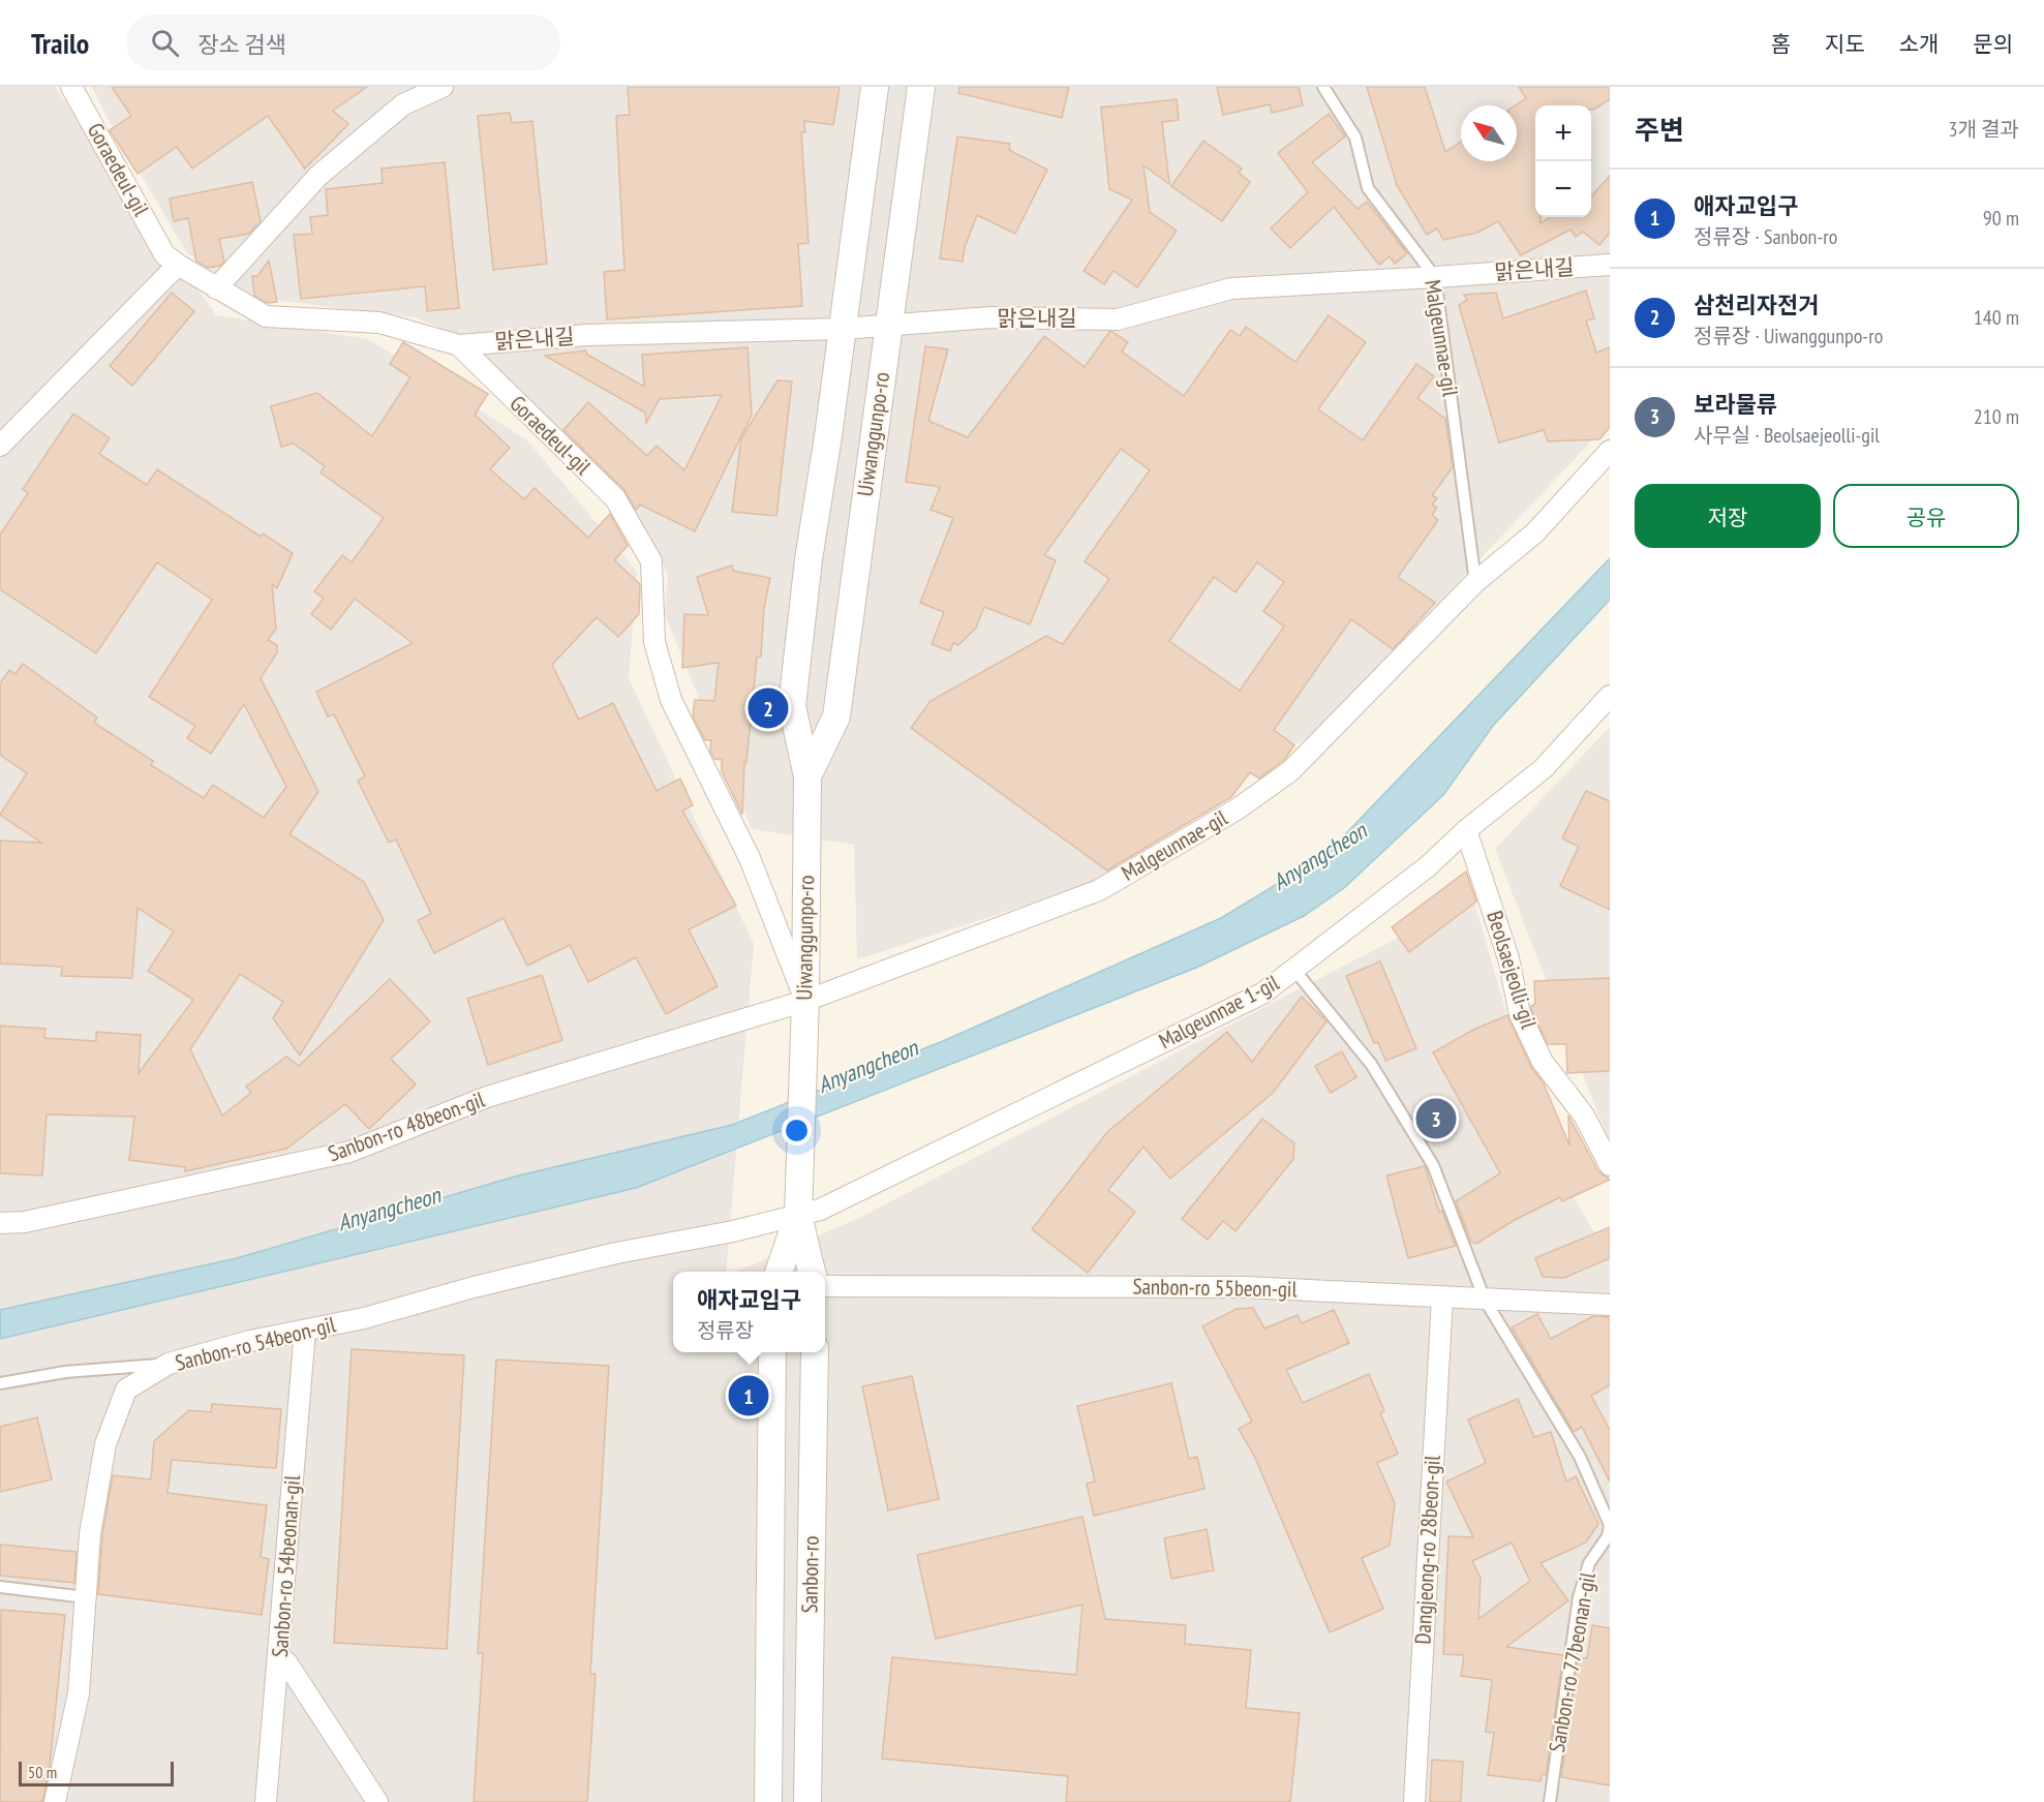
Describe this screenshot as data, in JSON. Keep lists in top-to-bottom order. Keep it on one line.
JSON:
{"streets":{"street":["Goraedeul-gil","맑은내길","Malgeunnae-gil","Uiwanggunpo-ro","Beolsaejeolli-gil","Malgeunnae 1-gil","Sanbon-ro 48beon-gil","Sanbon-ro 55beon-gil","Sanbon-ro 54beon-gil","Dangjeong-ro 28beon-gil","Sanbon-ro 54beonan-gil","Sanbon-ro"],"lane":["Sanbon-ro 77beonan-gil"]},"crossings":[["Goraedeul-gil","맑은내길"],["Goraedeul-gil","Malgeunnae-gil"],["Goraedeul-gil","Uiwanggunpo-ro"],["Goraedeul-gil","Sanbon-ro 48beon-gil"],["맑은내길","Malgeunnae-gil"],["맑은내길","Uiwanggunpo-ro"],["Malgeunnae-gil","Uiwanggunpo-ro"],["Malgeunnae-gil","Sanbon-ro 48beon-gil"],["Uiwanggunpo-ro","Malgeunnae 1-gil"],["Uiwanggunpo-ro","Sanbon-ro 48beon-gil"],["Uiwanggunpo-ro","Sanbon-ro 54beon-gil"],["Beolsaejeolli-gil","Malgeunnae 1-gil"],["Malgeunnae 1-gil","Sanbon-ro 54beon-gil"],["Malgeunnae 1-gil","Sanbon-ro 77beonan-gil"],["Sanbon-ro 55beon-gil","Dangjeong-ro 28beon-gil"],["Sanbon-ro 55beon-gil","Sanbon-ro 77beonan-gil"],["Sanbon-ro 54beon-gil","Sanbon-ro 54beonan-gil"]],"water":["Anyangcheon"],"scale_bar":"50 m","north":"top left","page":{"header":"Trailo","search":"장소 검색","nav":["홈","지도","소개","문의"],"heading":["주변","3개 결과"],"map_buttons":["+","−"],"list":[{"mark":"1","name":"애자교입구","note":"정류장 · Sanbon-ro","value":"90 m"},{"mark":"2","name":"삼천리자전거","note":"정류장 · Uiwanggunpo-ro","value":"140 m"},{"mark":"3","name":"보라물류","note":"사무실 · Beolsaejeolli-gil","value":"210 m"}],"buttons":["저장","공유"],"pins":["2","3","1"],"popup":["애자교입구","정류장"],"scale":"50 m"}}
